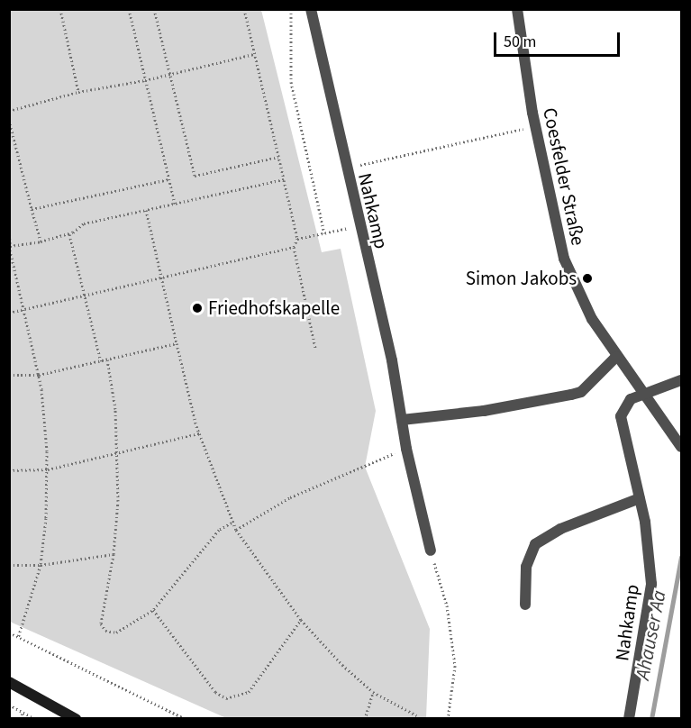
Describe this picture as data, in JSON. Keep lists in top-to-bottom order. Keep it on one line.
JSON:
{"streets":{"street":["Coesfelder Straße","Nahkamp"]},"crossings":[["Coesfelder Straße","Nahkamp"]],"water":["Ahauser Aa"],"places":["Simon Jakobs","Friedhofskapelle"],"scale_bar":"50 m"}
